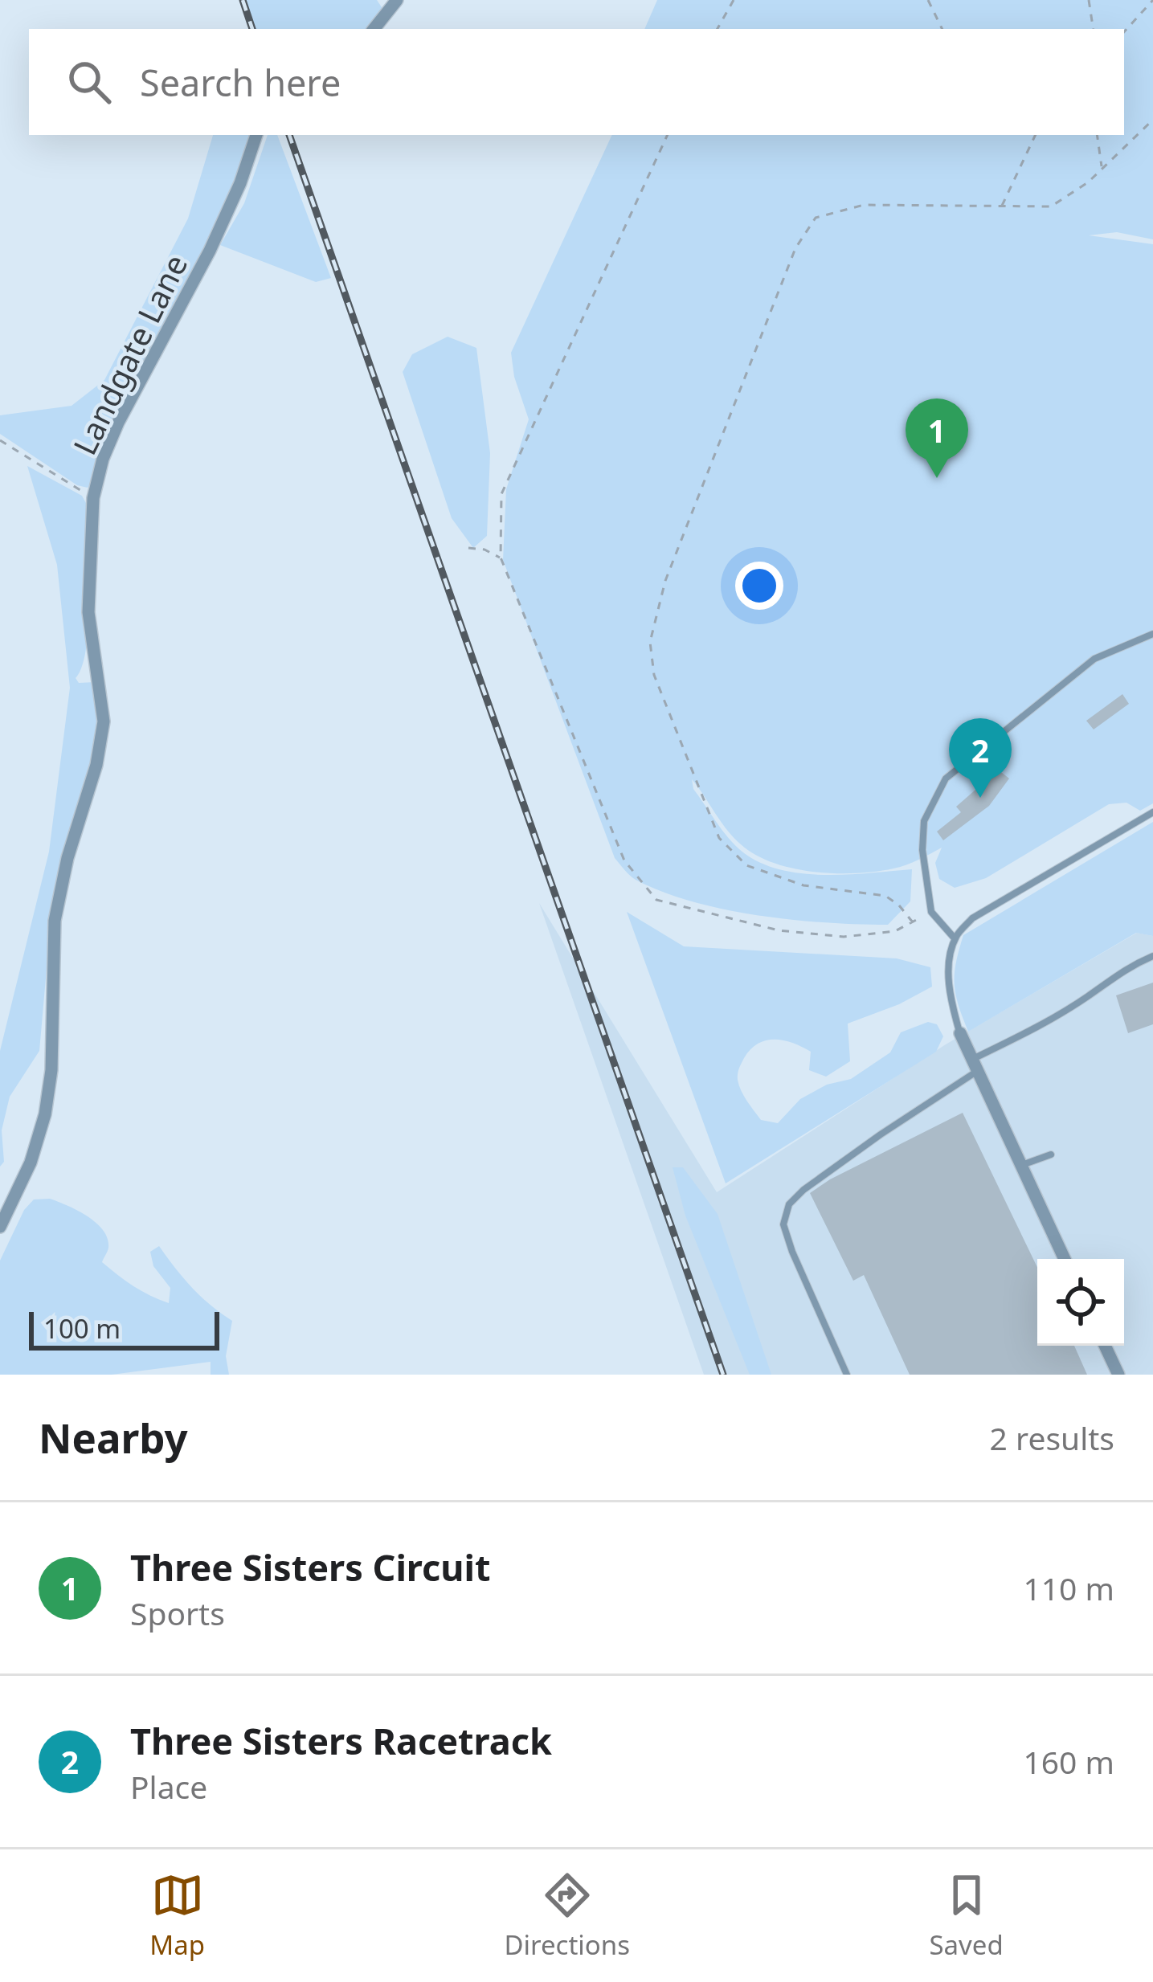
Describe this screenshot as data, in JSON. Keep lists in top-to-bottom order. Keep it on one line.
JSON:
{"streets":{"street":["Landgate Lane"]},"scale_bar":"100 m","page":{"search":"Search here","pins":["1","2"],"scale":"100 m","heading":["Nearby","2 results"],"list":[{"mark":"1","name":"Three Sisters Circuit","note":"Sports","value":"110 m"},{"mark":"2","name":"Three Sisters Racetrack","note":"Place","value":"160 m"}],"nav":["Map","Directions","Saved"]}}
